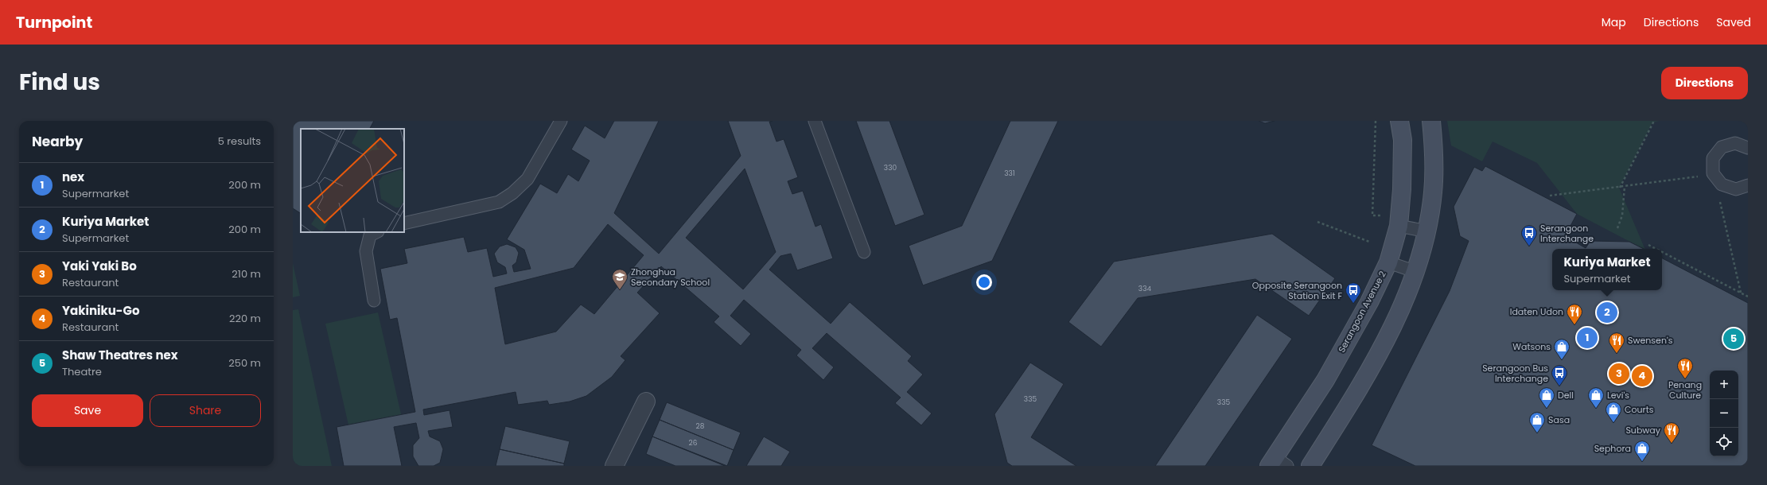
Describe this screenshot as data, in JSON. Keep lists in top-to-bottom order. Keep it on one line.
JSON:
{"streets":{"main road":["Serangoon Avenue 2"]},"places":{"bus stop":["Serangoon Interchange","Opposite Serangoon Station Exit F","Serangoon Bus Interchange"],"school or university":["Zhonghua Secondary School"],"restaurant":["Idaten Udon","Swensen's","Penang Culture","Subway"],"shop":["Watsons","Dell","Levi's","Courts","Sasa","Sephora"]},"house_numbers":["330","331","334","335","335","28","26"],"page":{"header":"Turnpoint","nav":["Map","Directions","Saved"],"title":"Find us","buttons":["Directions",["Save","Share"]],"heading":["Nearby","5 results"],"list":[{"mark":"1","name":"nex","note":"Supermarket","value":"200 m"},{"mark":"2","name":"Kuriya Market","note":"Supermarket","value":"200 m"},{"mark":"3","name":"Yaki Yaki Bo","note":"Restaurant","value":"210 m"},{"mark":"4","name":"Yakiniku-Go","note":"Restaurant","value":"220 m"},{"mark":"5","name":"Shaw Theatres nex","note":"Theatre","value":"250 m"}],"popup":["Kuriya Market","Supermarket"],"pins":["2","1","5","3","4"],"map_buttons":["+","−"]}}
